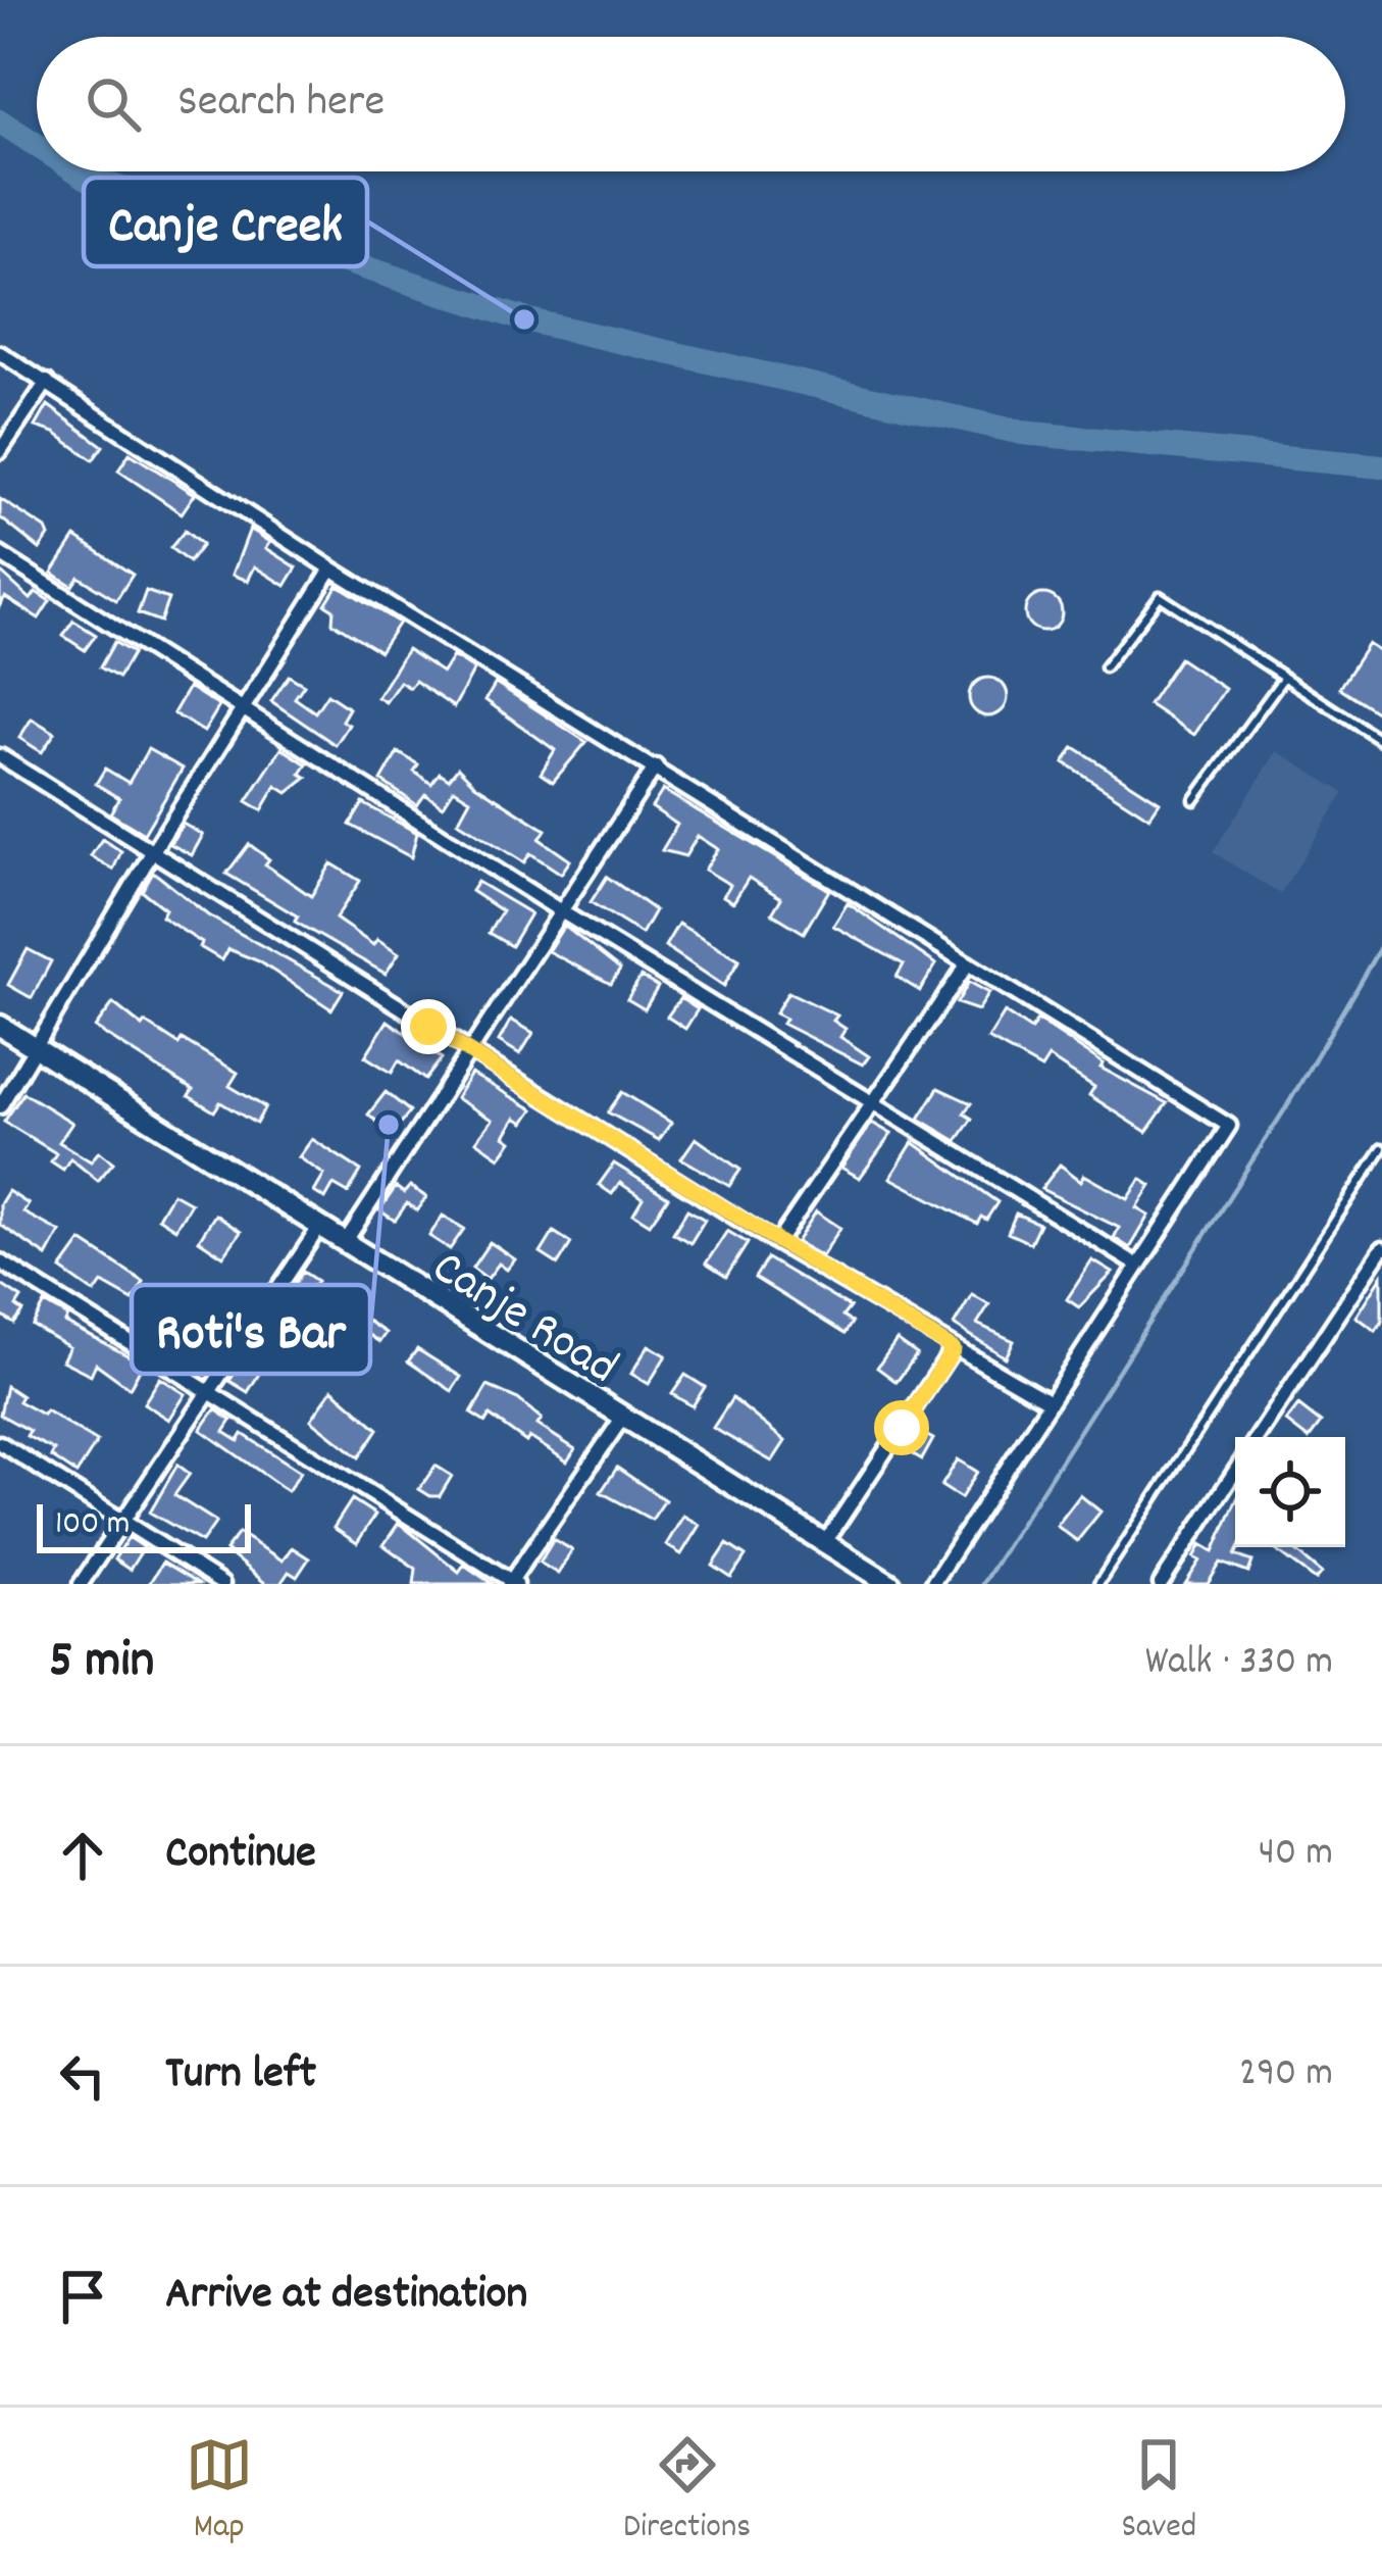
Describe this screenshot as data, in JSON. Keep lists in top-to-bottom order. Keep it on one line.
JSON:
{"streets":{"street":["Canje Road"]},"places":["Canje Creek","Roti's Bar"],"scale_bar":"100 m","page":{"search":"Search here","scale":"100 m","heading":["5 min","Walk · 330 m"],"list":[["Continue","40 m"],["Turn left","290 m"],"Arrive at destination"],"nav":["Map","Directions","Saved"]}}
